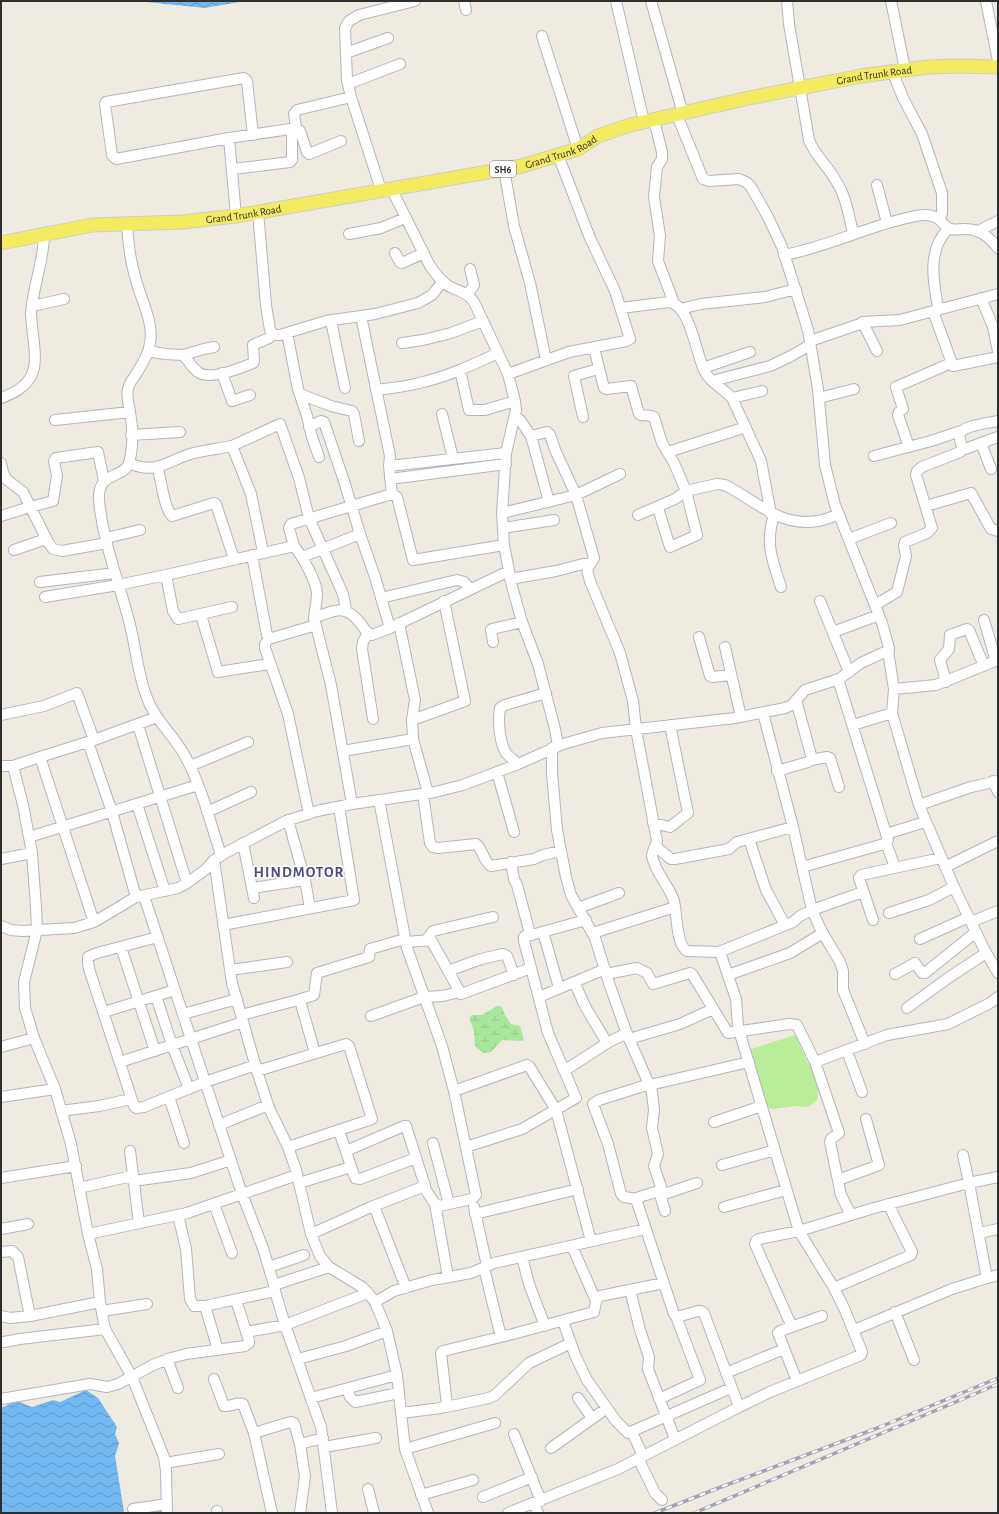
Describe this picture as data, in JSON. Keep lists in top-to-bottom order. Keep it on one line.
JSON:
{"streets":{"main road":["Grand Trunk Road","SH6"]},"districts":["HINDMOTOR"]}
